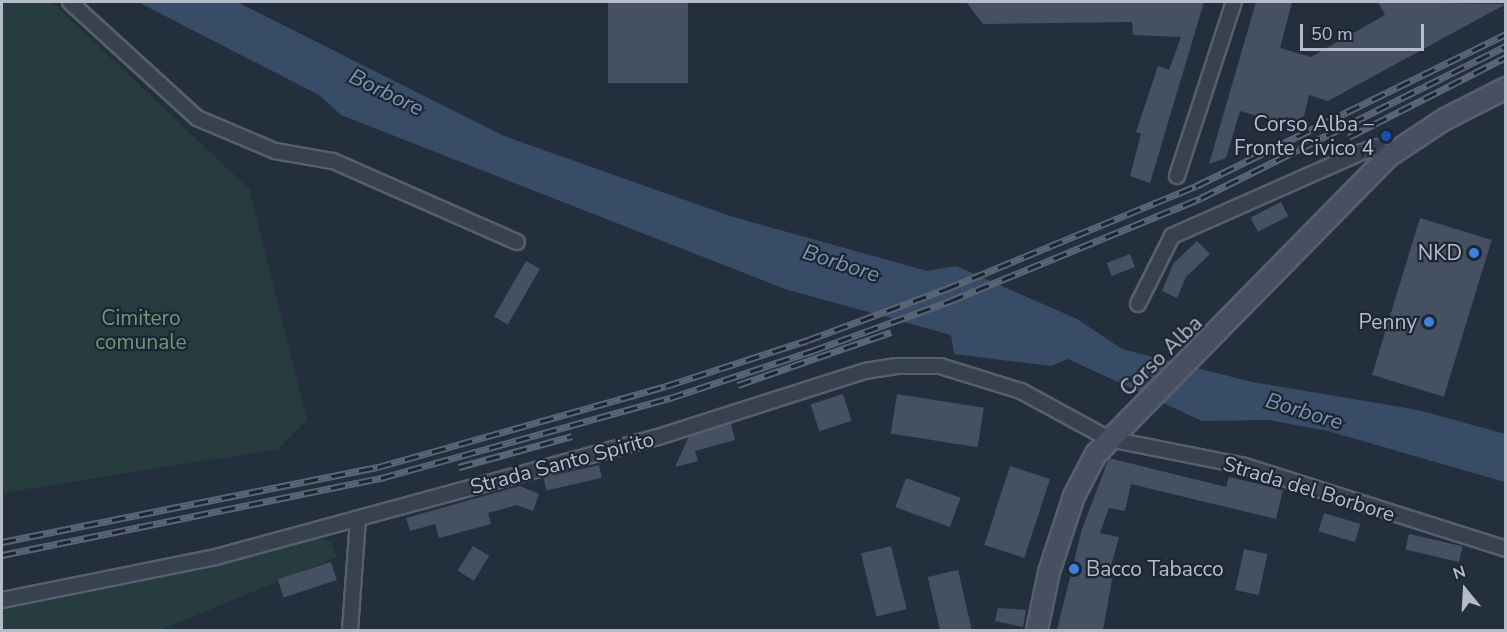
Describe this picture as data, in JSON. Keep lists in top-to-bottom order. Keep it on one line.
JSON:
{"streets":{"street":["Corso Alba","Strada Santo Spirito","Strada del Borbore"]},"crossings":[["Corso Alba","Strada Santo Spirito"],["Corso Alba","Strada del Borbore"],["Strada Santo Spirito","Strada del Borbore"]],"water":["Borbore"],"parks":["Cimitero comunale"],"places":["Corso Alba – Fronte Civico 4","NKD","Penny","Bacco Tabacco"],"scale_bar":"50 m","north":"top"}
